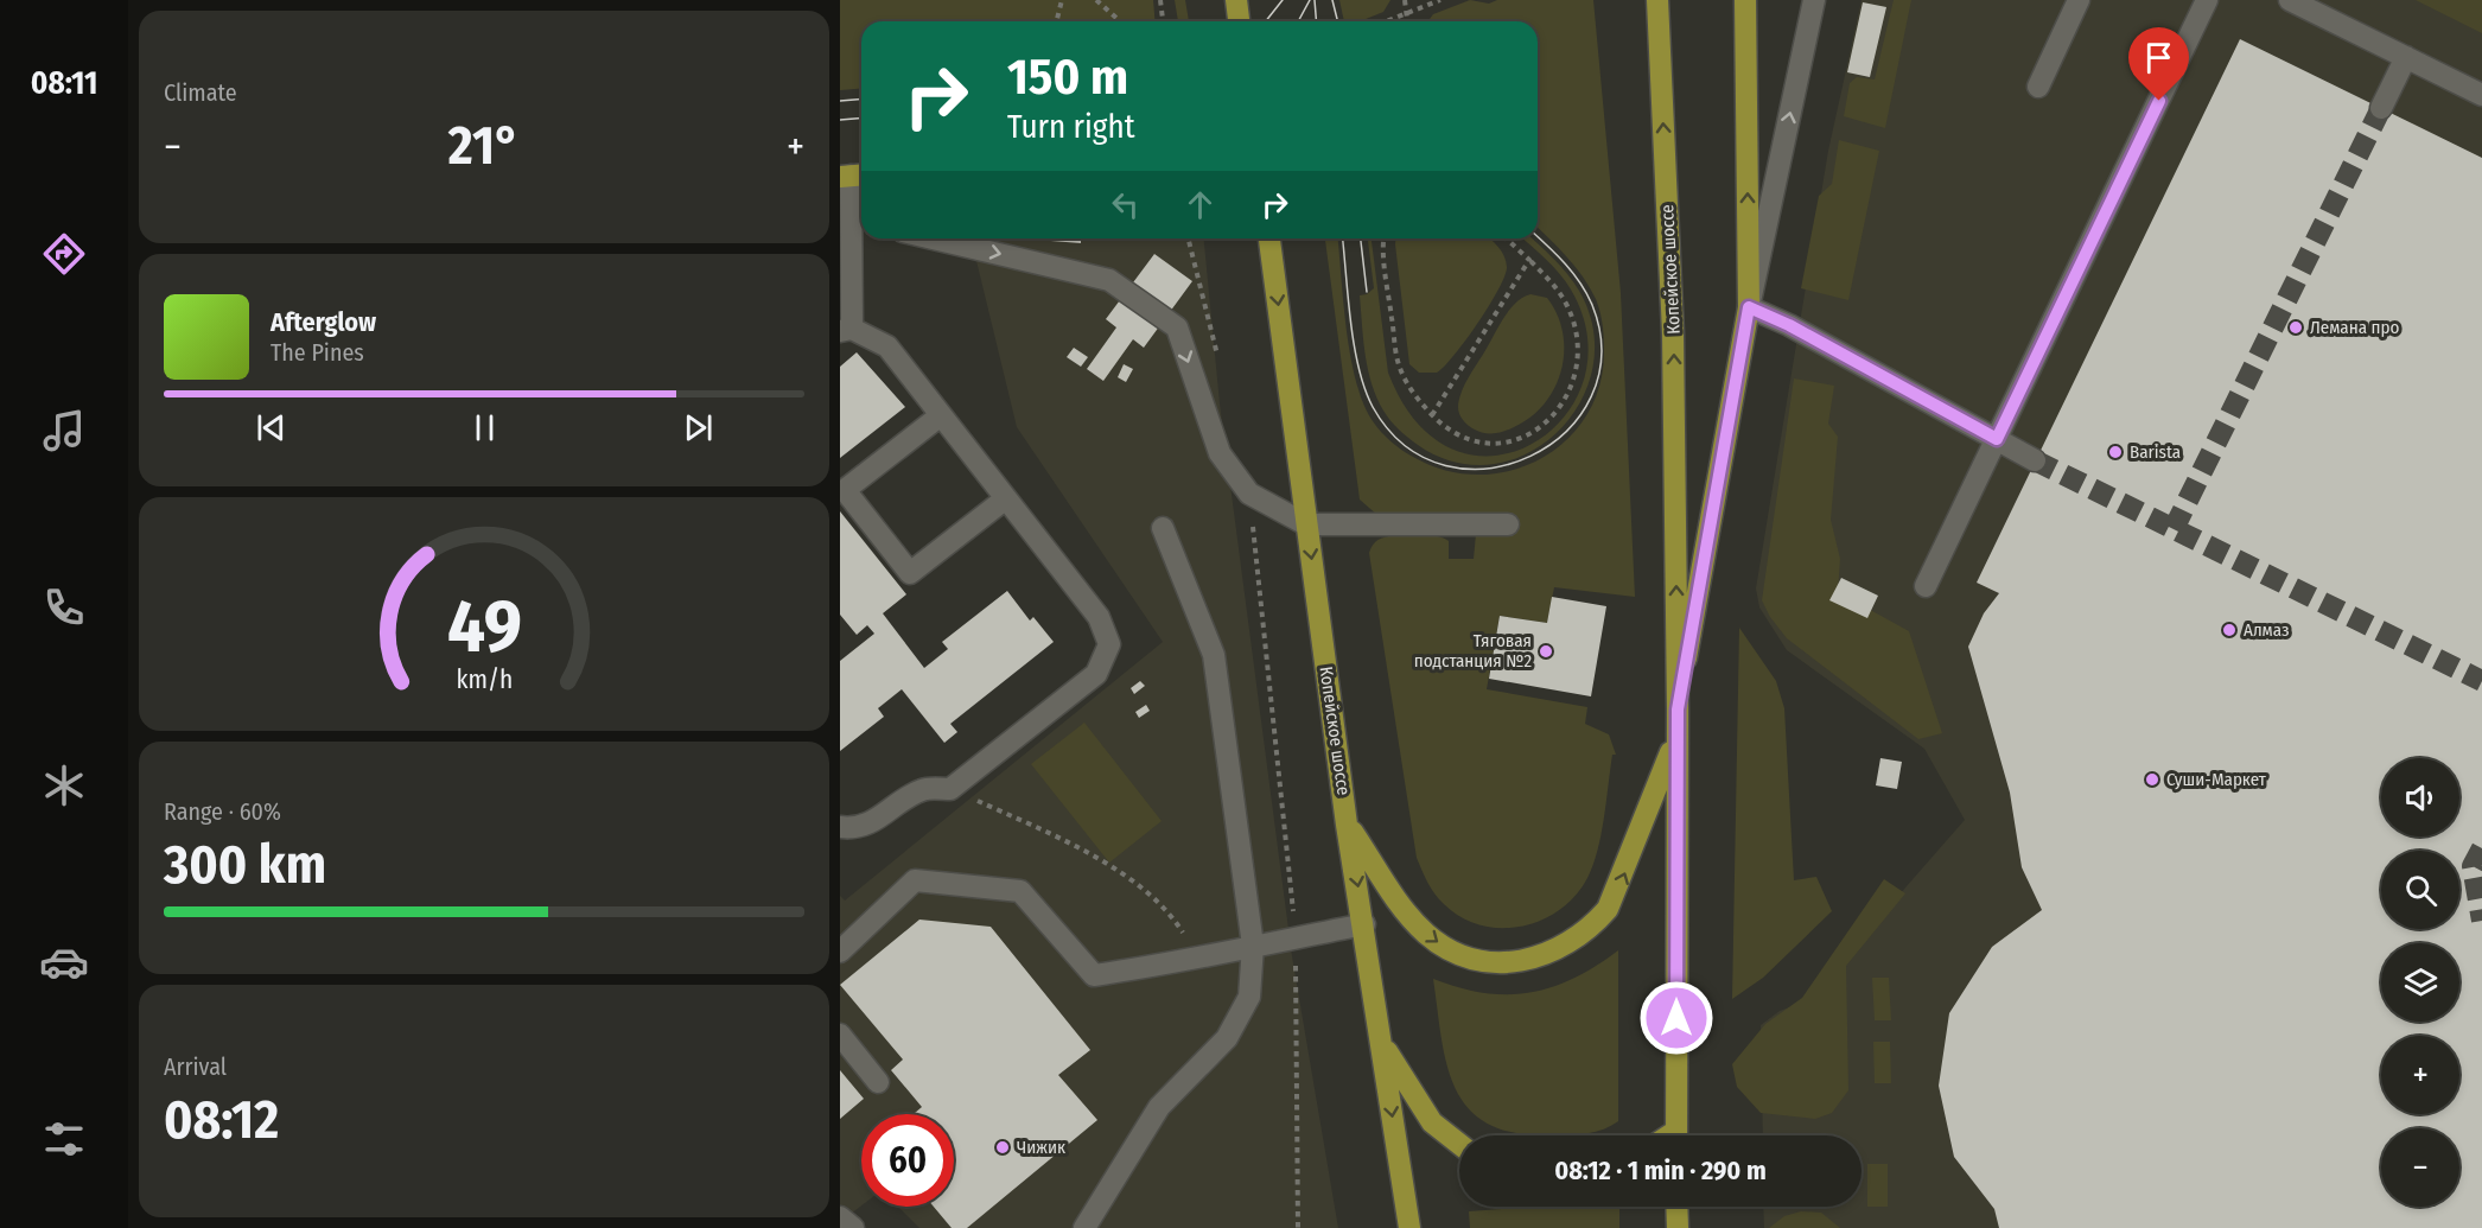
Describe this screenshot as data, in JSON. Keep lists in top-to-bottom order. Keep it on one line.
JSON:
{"streets":{"main road":["Копейское шоссе"]},"places":["Лемана про","Barista","Алмаз","Тяговая подстанция №2","Суши-Маркет","Чижик"],"page":{"tabs":"08:11","tile":["Climate",["Range · 60%","300 km"],["Arrival","08:12"]],"turn":["150 m","Turn right"],"heat":["−","21°","+"],"song":["Afterglow","The Pines"],"map_buttons":["+","−"],"limit":"60","trip":"08:12 · 1 min · 290 m","gauge":["49","km/h"]}}
